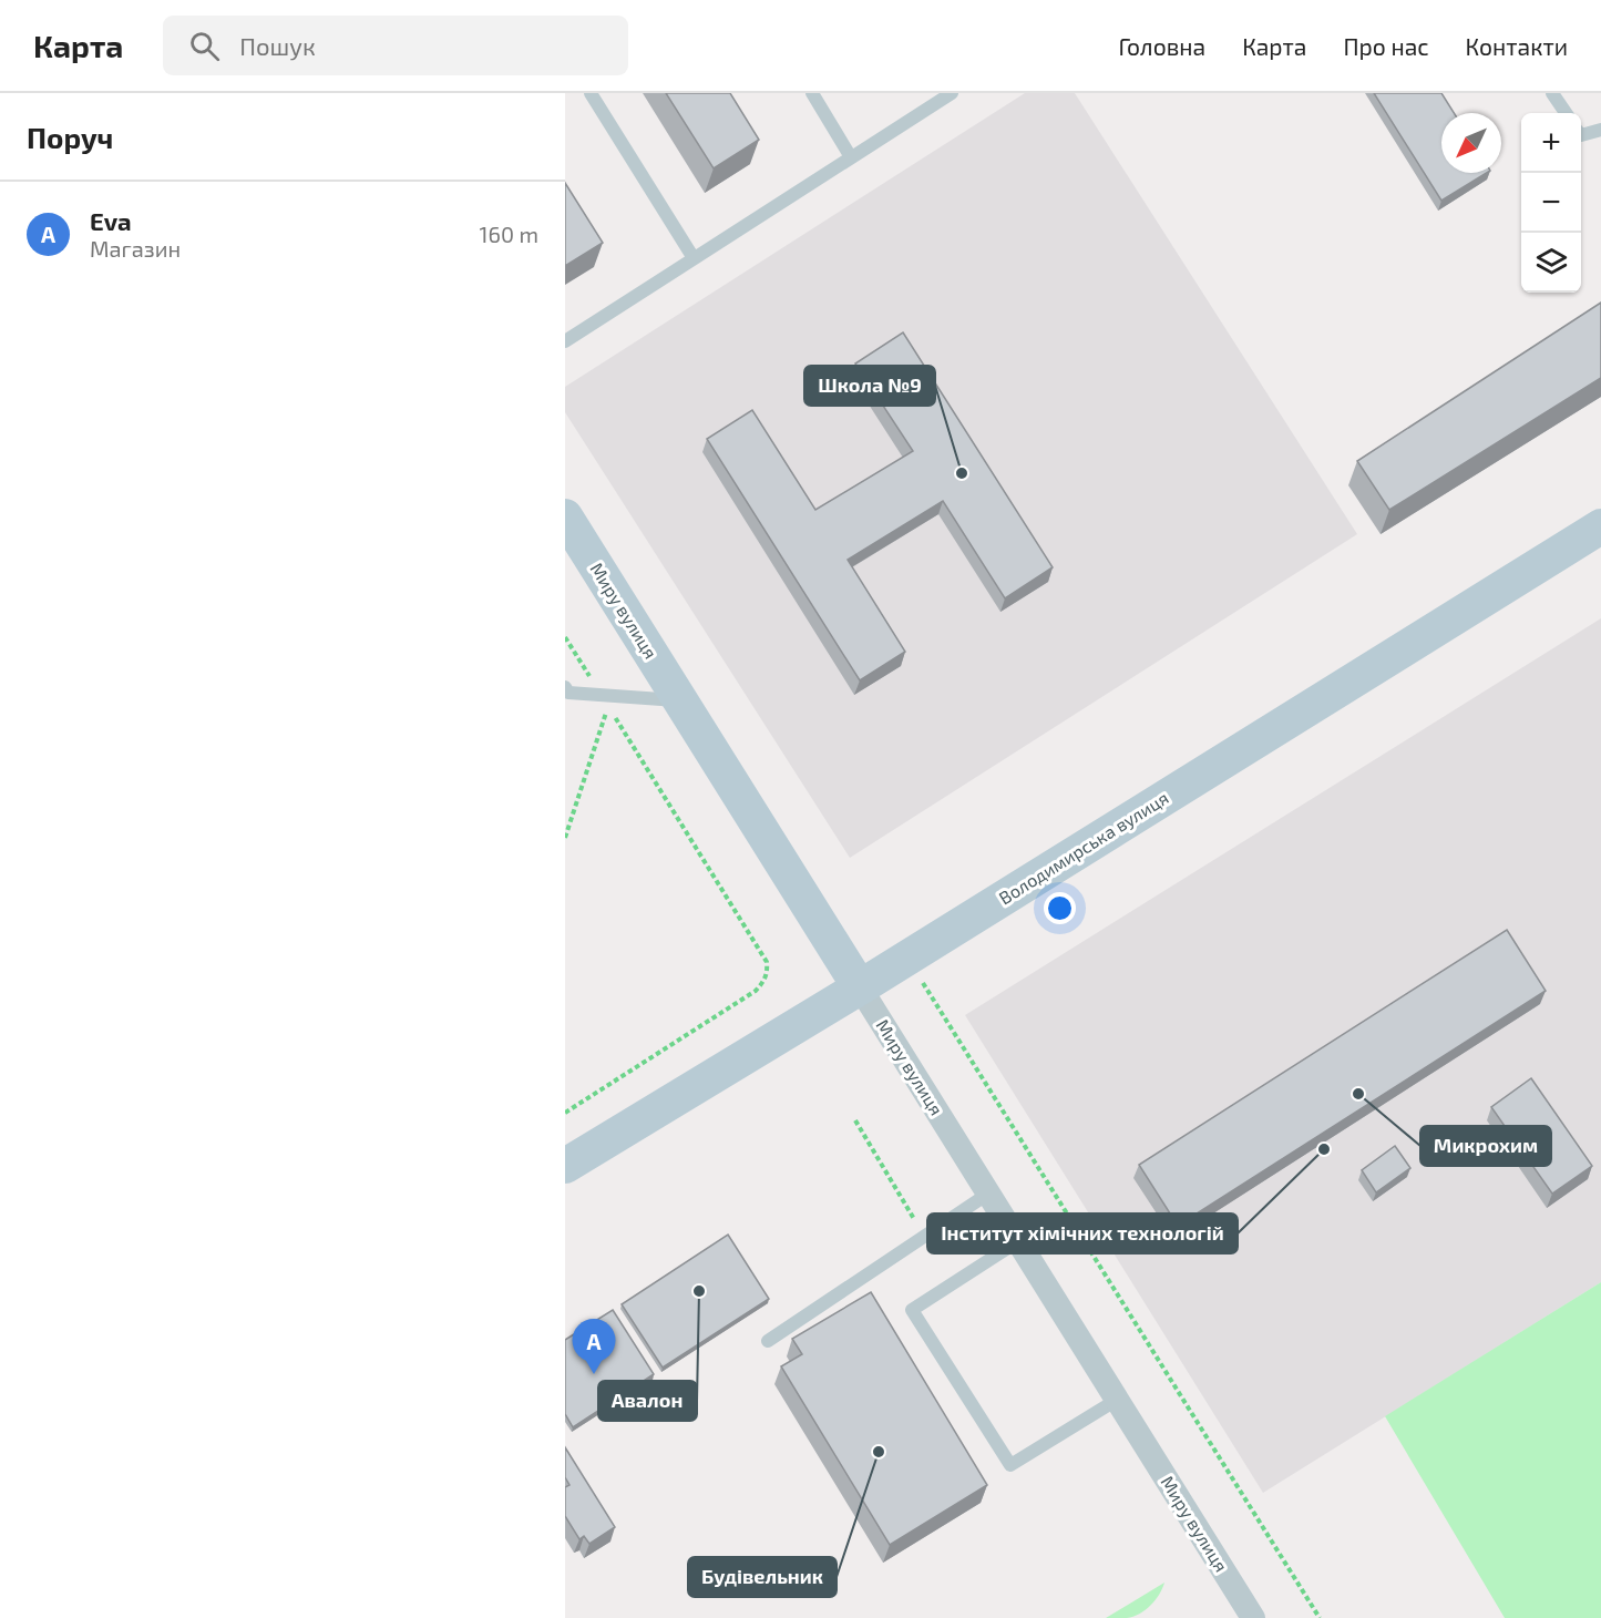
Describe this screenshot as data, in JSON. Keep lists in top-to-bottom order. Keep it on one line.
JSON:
{"streets":{"street":["Миру вулиця","Володимирська вулиця"]},"crossings":[["Миру вулиця","Володимирська вулиця"]],"places":["Школа №9","Микрохим","Інститут хімічних технологій","Авалон","Будівельник"],"north":"bottom left","page":{"header":"Карта","search":"Пошук","nav":["Головна","Карта","Про нас","Контакти"],"heading":"Поруч","map_buttons":["+","−"],"list":[{"mark":"A","name":"Eva","note":"Магазин","value":"160 m"}],"pins":"A"}}
